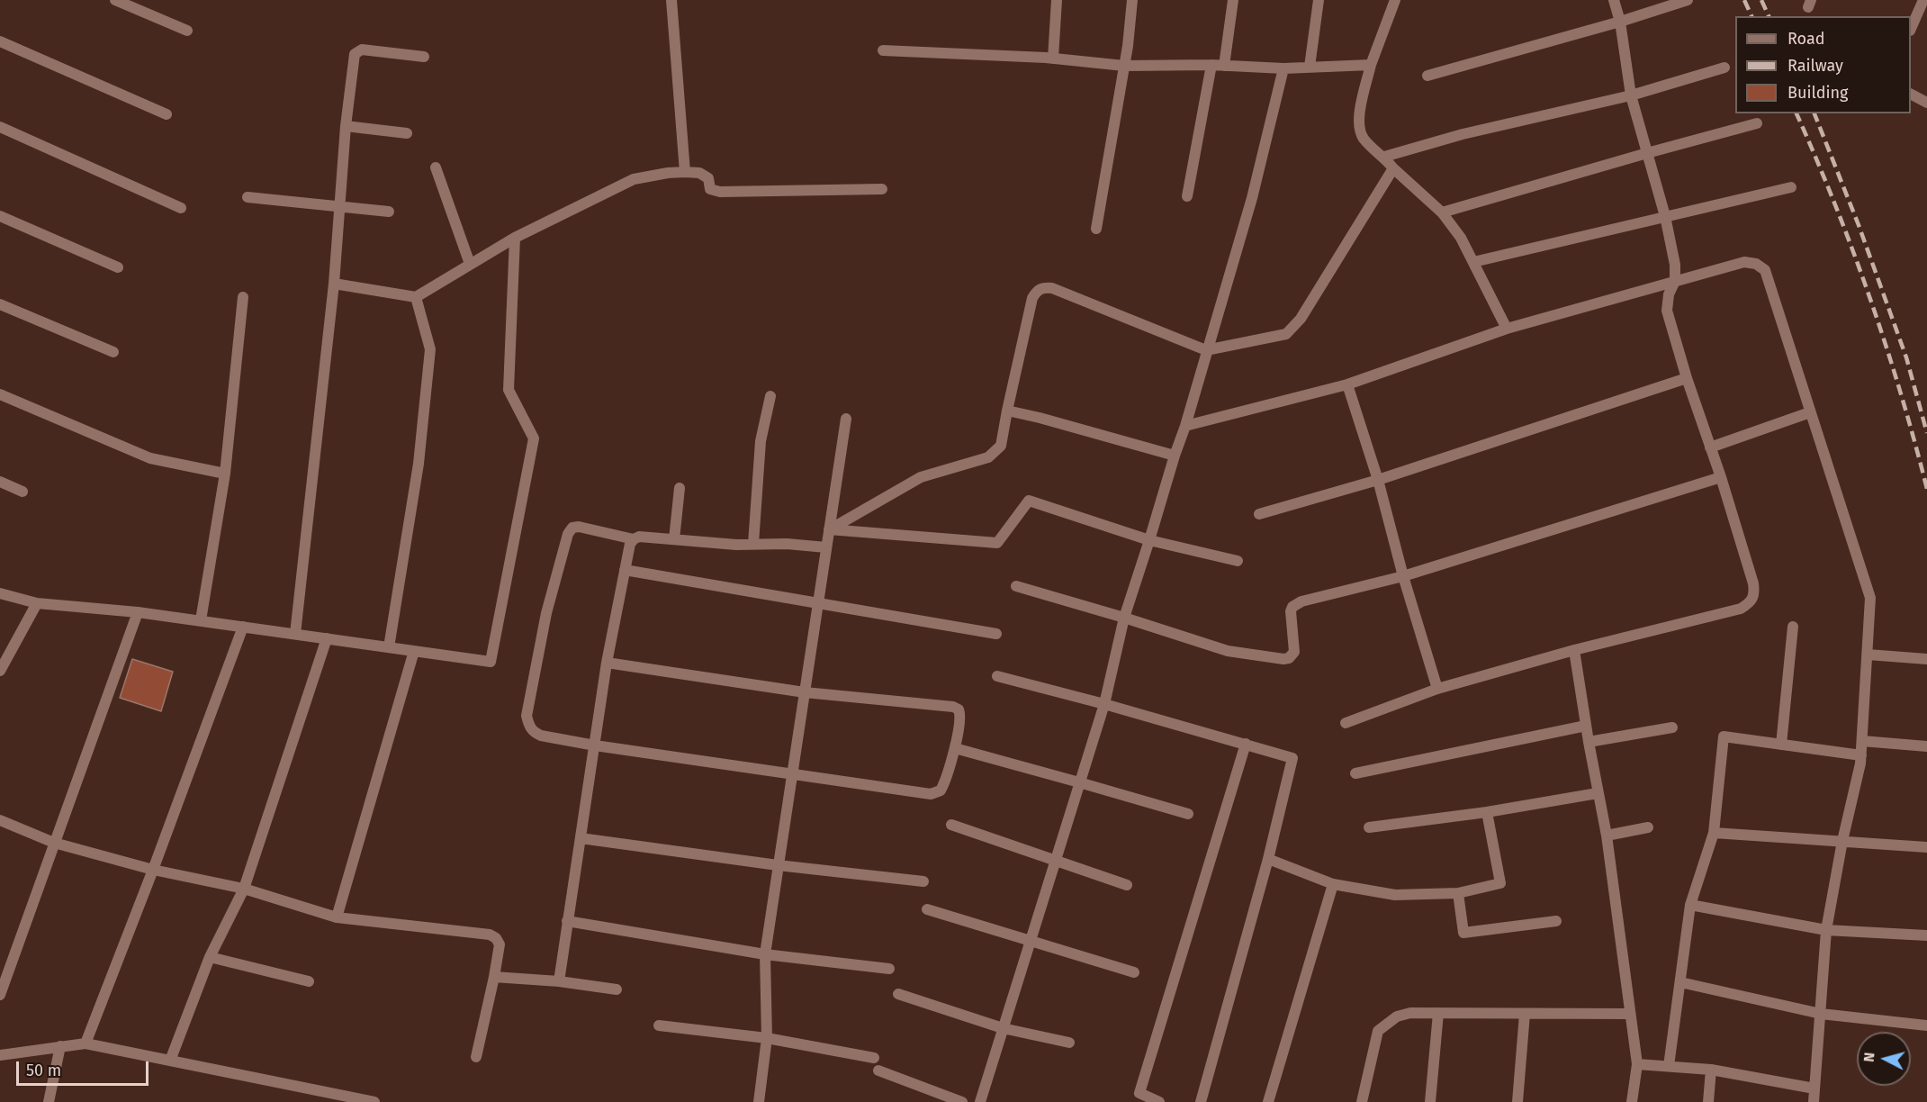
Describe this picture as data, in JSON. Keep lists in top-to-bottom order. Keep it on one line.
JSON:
{"legend":["Road","Railway","Building"],"scale_bar":"50 m","north":"left"}
